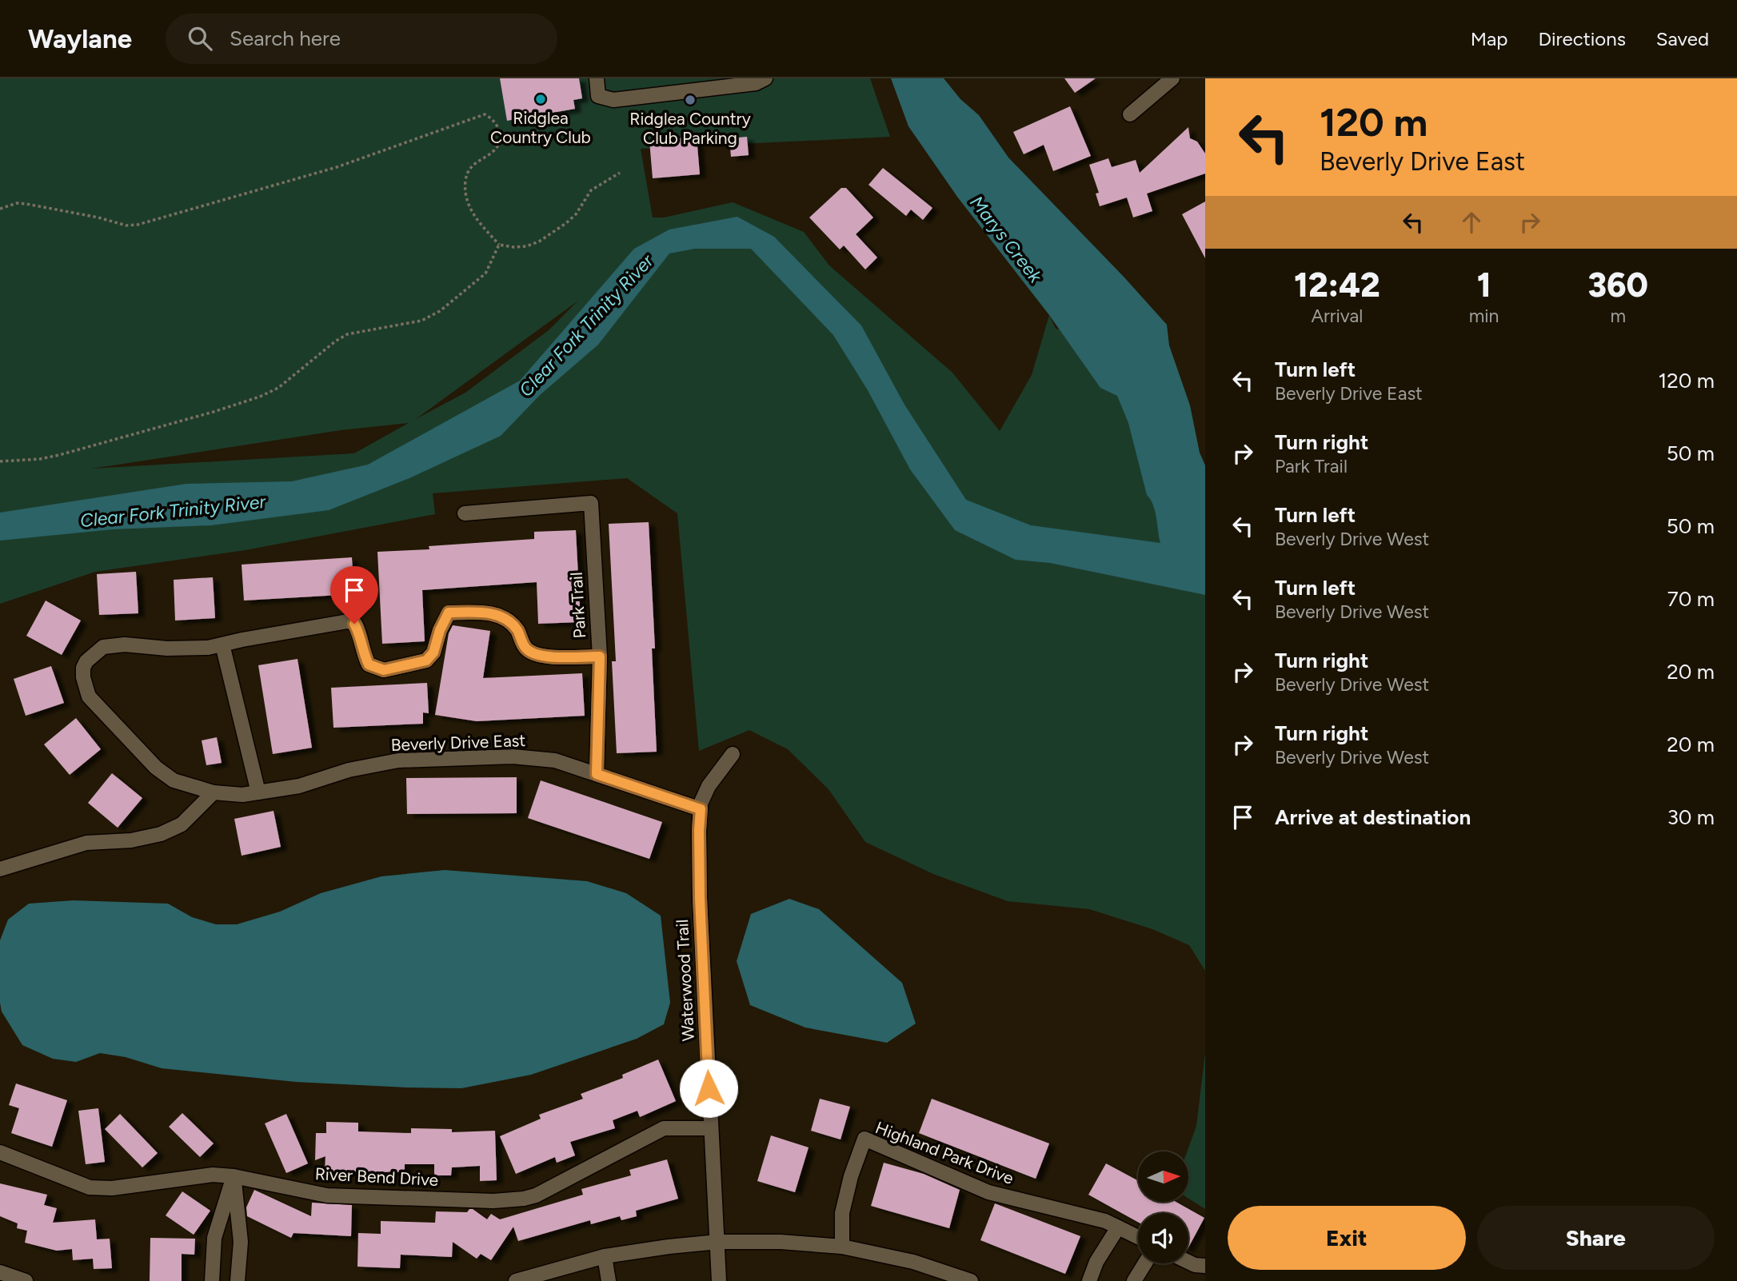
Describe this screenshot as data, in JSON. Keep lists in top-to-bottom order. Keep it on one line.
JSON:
{"streets":{"street":["Park Trail","Beverly Drive East","Waterwood Trail","Highland Park Drive","River Bend Drive"]},"crossings":[["Park Trail","Beverly Drive East"],["Beverly Drive East","Waterwood Trail"],["Waterwood Trail","River Bend Drive"]],"water":["Marys Creek","Clear Fork Trinity River"],"places":["Ridglea Country Club","Ridglea Country Club Parking"],"north":"right","page":{"header":"Waylane","search":"Search here","nav":["Map","Directions","Saved"],"turn":["120 m","Beverly Drive East"],"eta":["12:42","Arrival","1","min","360","m"],"list":[{"name":"Turn left","note":"Beverly Drive East","value":"120 m"},{"name":"Turn right","note":"Park Trail","value":"50 m"},{"name":"Turn left","note":"Beverly Drive West","value":"50 m"},{"name":"Turn left","note":"Beverly Drive West","value":"70 m"},{"name":"Turn right","note":"Beverly Drive West","value":"20 m"},{"name":"Turn right","note":"Beverly Drive West","value":"20 m"},{"name":"Arrive at destination","value":"30 m"}],"buttons":["Exit","Share"]}}
